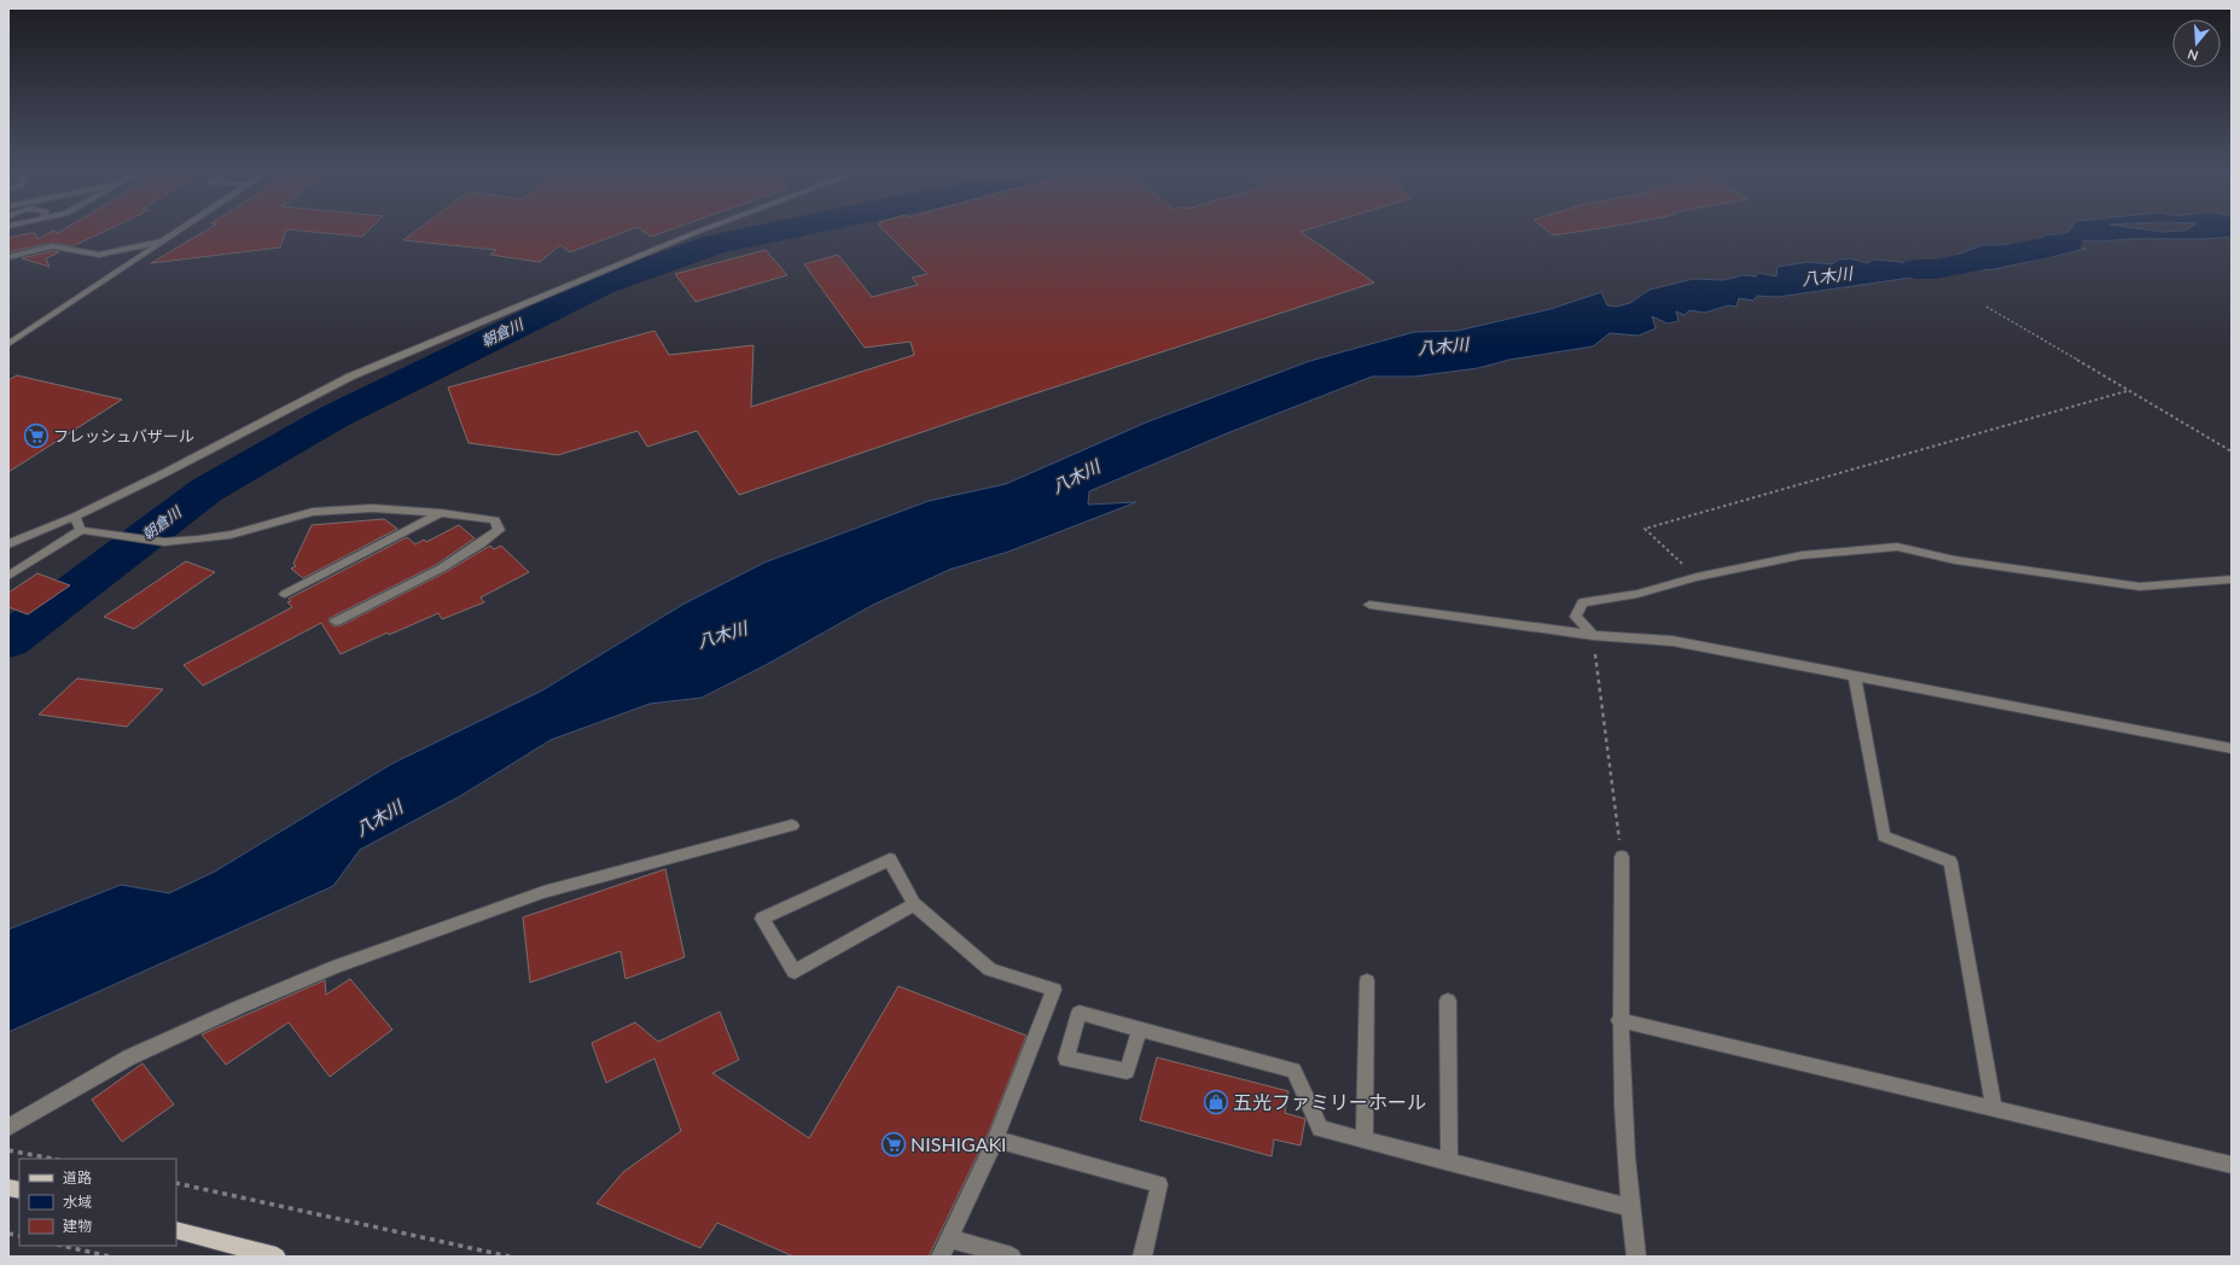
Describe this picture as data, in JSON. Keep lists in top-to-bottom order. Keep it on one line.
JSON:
{"water":["八木川","朝倉川"],"places":{"supermarket":["フレッシュバザール","NISHIGAKI"],"shop":["五光ファミリーホール"]},"legend":["道路","水域","建物"],"north":"bottom"}
